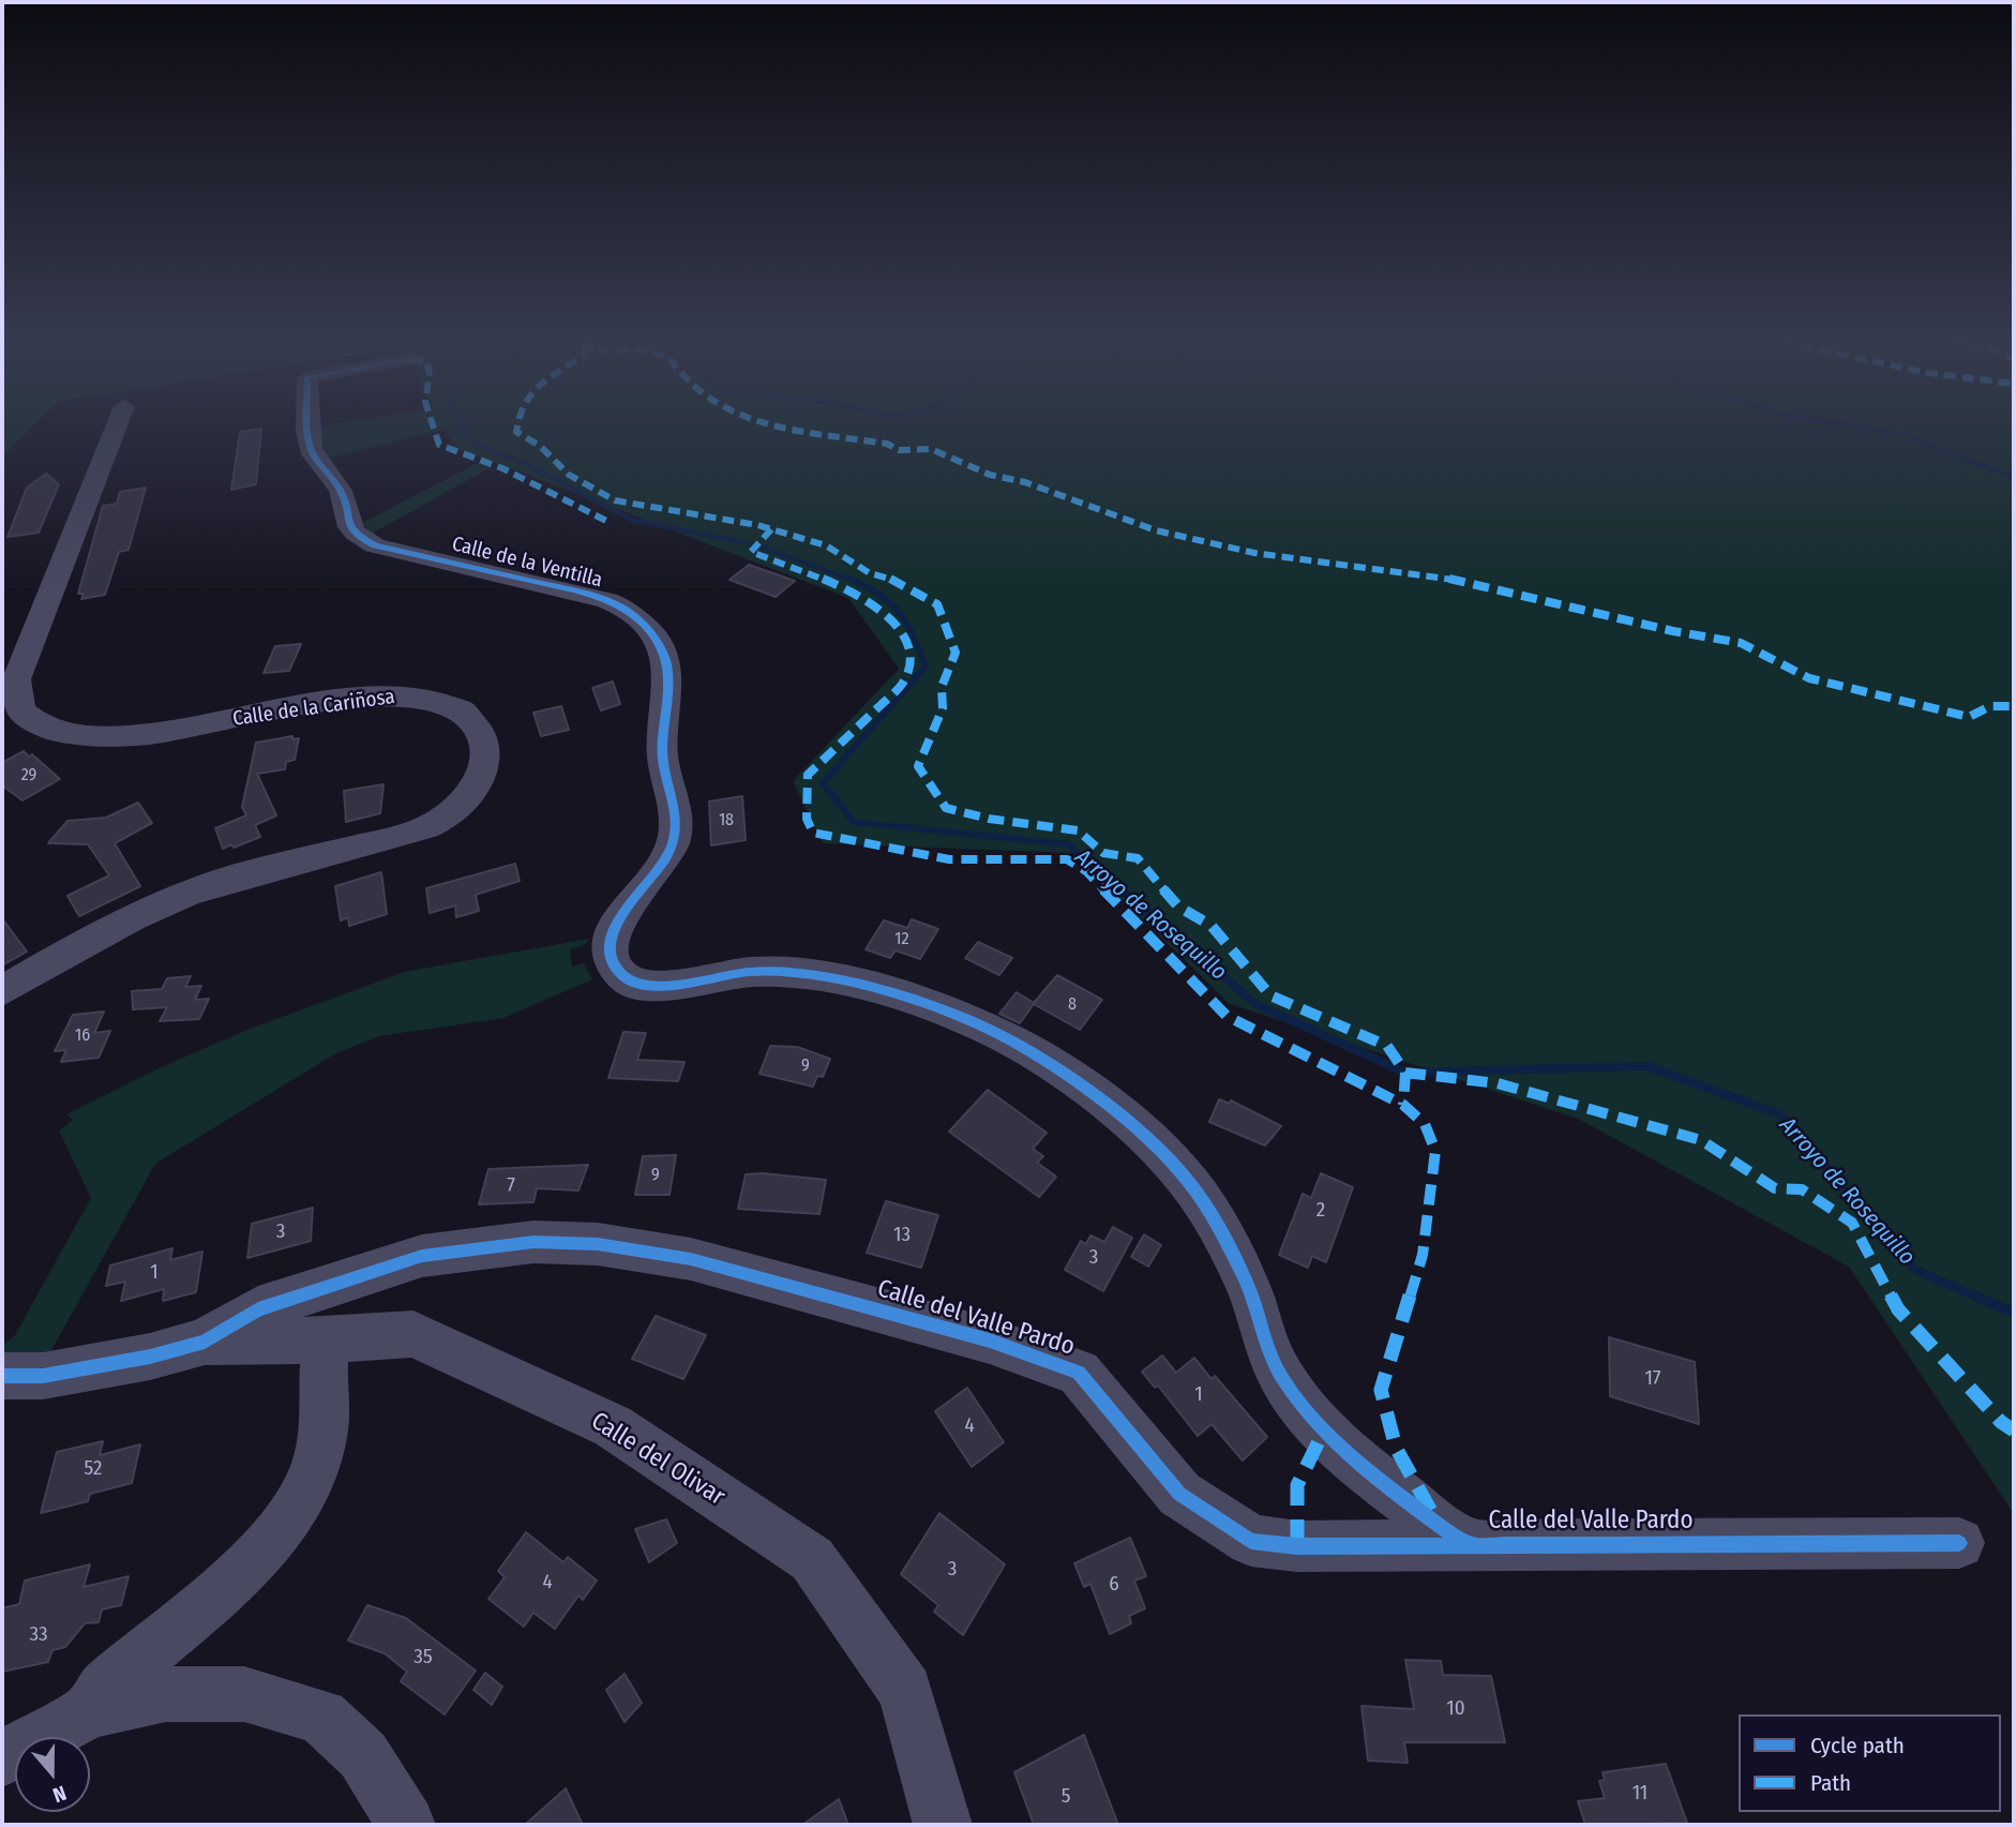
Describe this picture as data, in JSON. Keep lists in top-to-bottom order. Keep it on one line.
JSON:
{"streets":{"street":["Calle de la Ventilla","Calle de la Cariñosa","Calle del Valle Pardo","Calle del Olivar"]},"crossings":[["Calle de la Ventilla","Calle del Valle Pardo"],["Calle del Valle Pardo","Calle del Olivar"]],"water":["Arroyo de Rosequillo"],"house_numbers":["29","18","12","8","16","9","9","7","2","3","13","3","1","17","1","4","52","3","4","6","33","35","10","11","5"],"legend":["Cycle path","Path"],"north":"bottom"}
